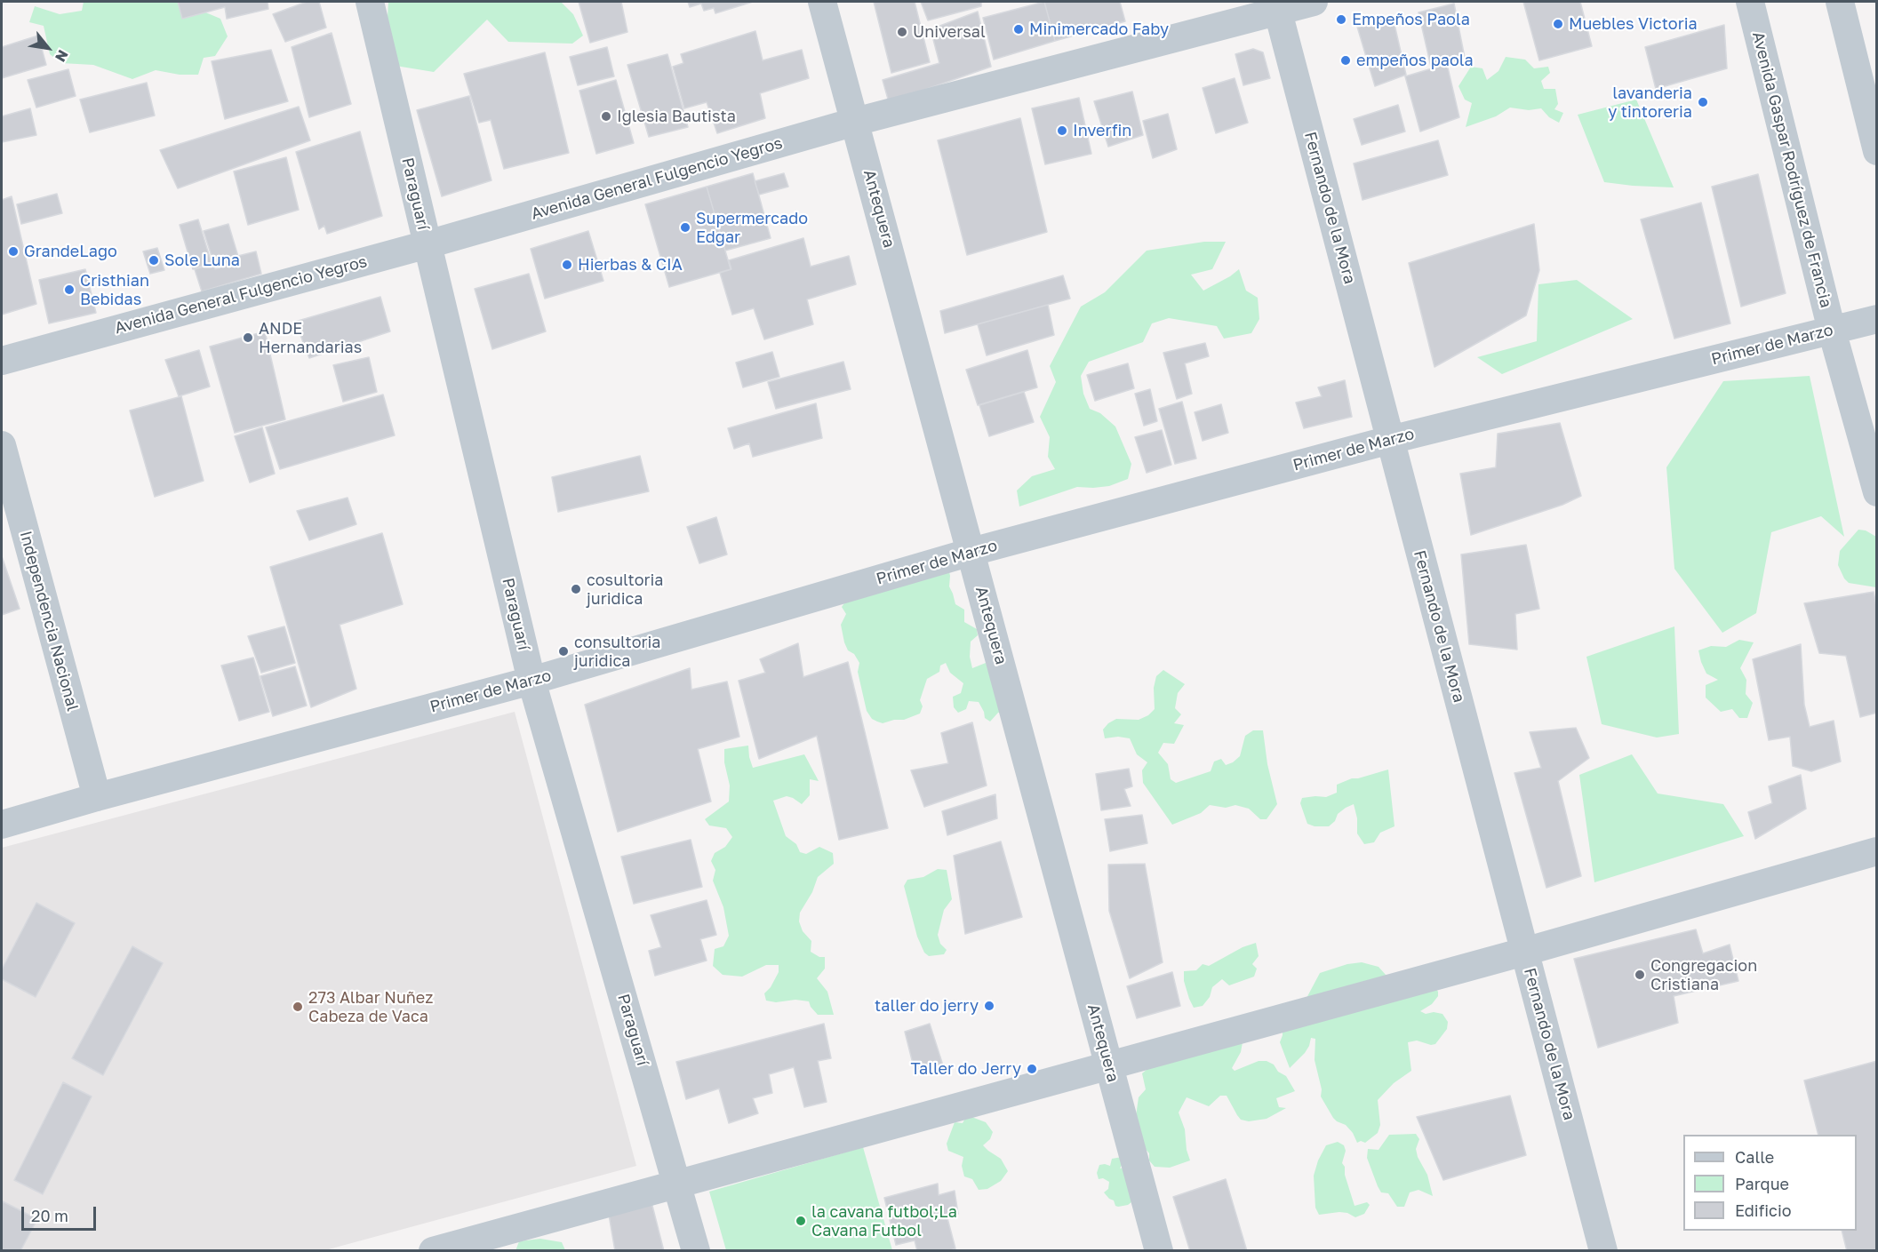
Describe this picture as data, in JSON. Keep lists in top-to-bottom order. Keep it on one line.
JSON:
{"streets":{"street":["Avenida Gaspar Rodríguez de Francia","Avenida General Fulgencio Yegros","Paraguarí","Fernando de la Mora","Antequera","Primer de Marzo","Independencia Nacional"]},"crossings":[["Avenida Gaspar Rodríguez de Francia","Primer de Marzo"],["Avenida General Fulgencio Yegros","Paraguarí"],["Avenida General Fulgencio Yegros","Fernando de la Mora"],["Avenida General Fulgencio Yegros","Antequera"],["Paraguarí","Primer de Marzo"],["Fernando de la Mora","Primer de Marzo"],["Antequera","Primer de Marzo"],["Primer de Marzo","Independencia Nacional"]],"places":["Empeños Paola","Muebles Victoria","Minimercado Faby","Universal","empeños paola","lavanderia y tintoreria","Iglesia Bautista","Inverfin","Supermercado Edgar","GrandeLago","Sole Luna","Hierbas & CIA","Cristhian Bebidas","ANDE Hernandarias","cosultoria juridica","consultoria juridica","Congregacion Cristiana","taller do jerry","273 Albar Nuñez Cabeza de Vaca","Taller do Jerry","la cavana futbol;La Cavana Futbol"],"legend":["Calle","Parque","Edificio"],"scale_bar":"20 m","north":"bottom right"}
